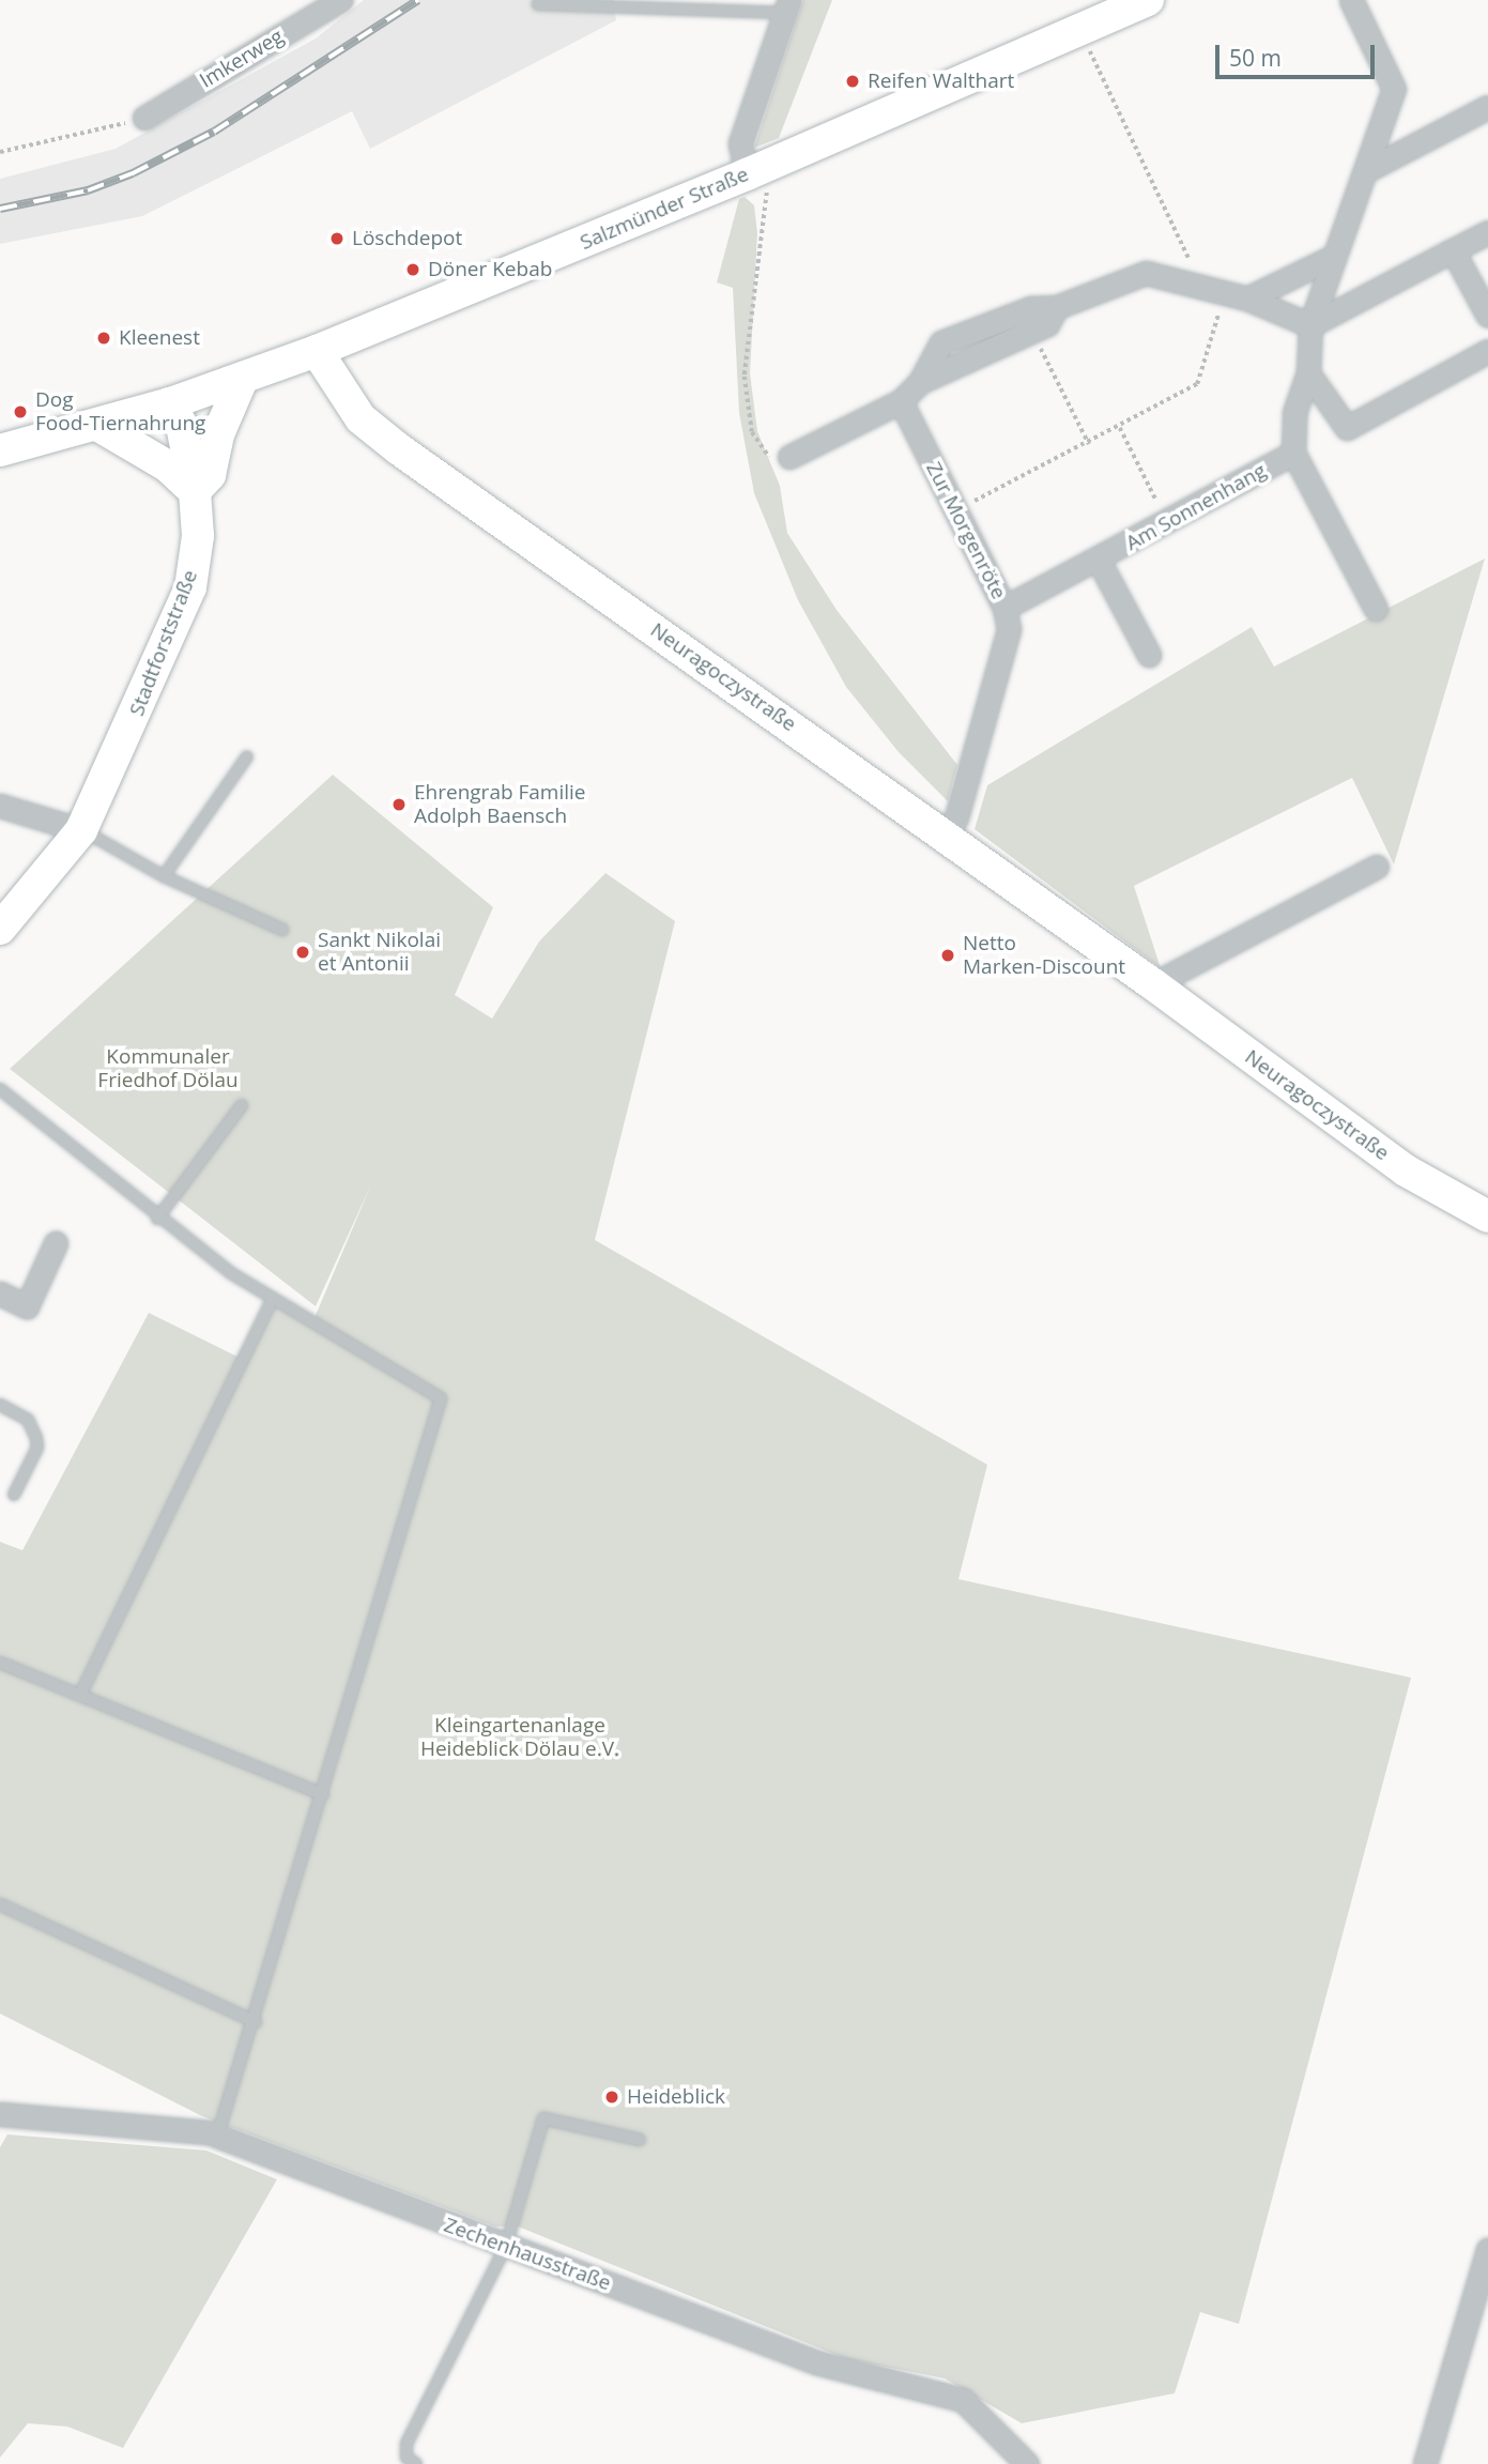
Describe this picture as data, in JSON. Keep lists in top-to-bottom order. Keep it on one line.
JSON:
{"streets":{"main road":["Salzmünder Straße","Stadtforststraße","Neuragoczystraße"],"street":["Imkerweg","Am Sonnenhang","Zur Morgenröte","Zechenhausstraße"]},"crossings":[["Salzmünder Straße","Stadtforststraße"],["Salzmünder Straße","Neuragoczystraße"],["Am Sonnenhang","Zur Morgenröte"],["Zur Morgenröte","Neuragoczystraße"]],"parks":["Kommunaler Friedhof Dölau","Kleingartenanlage Heideblick Dölau e.V."],"places":["Reifen Walthart","Löschdepot","Döner Kebab","Kleenest","Dog Food-Tiernahrung","Ehrengrab Familie Adolph Baensch","Sankt Nikolai et Antonii","Netto Marken-Discount","Heideblick"],"scale_bar":"50 m"}
